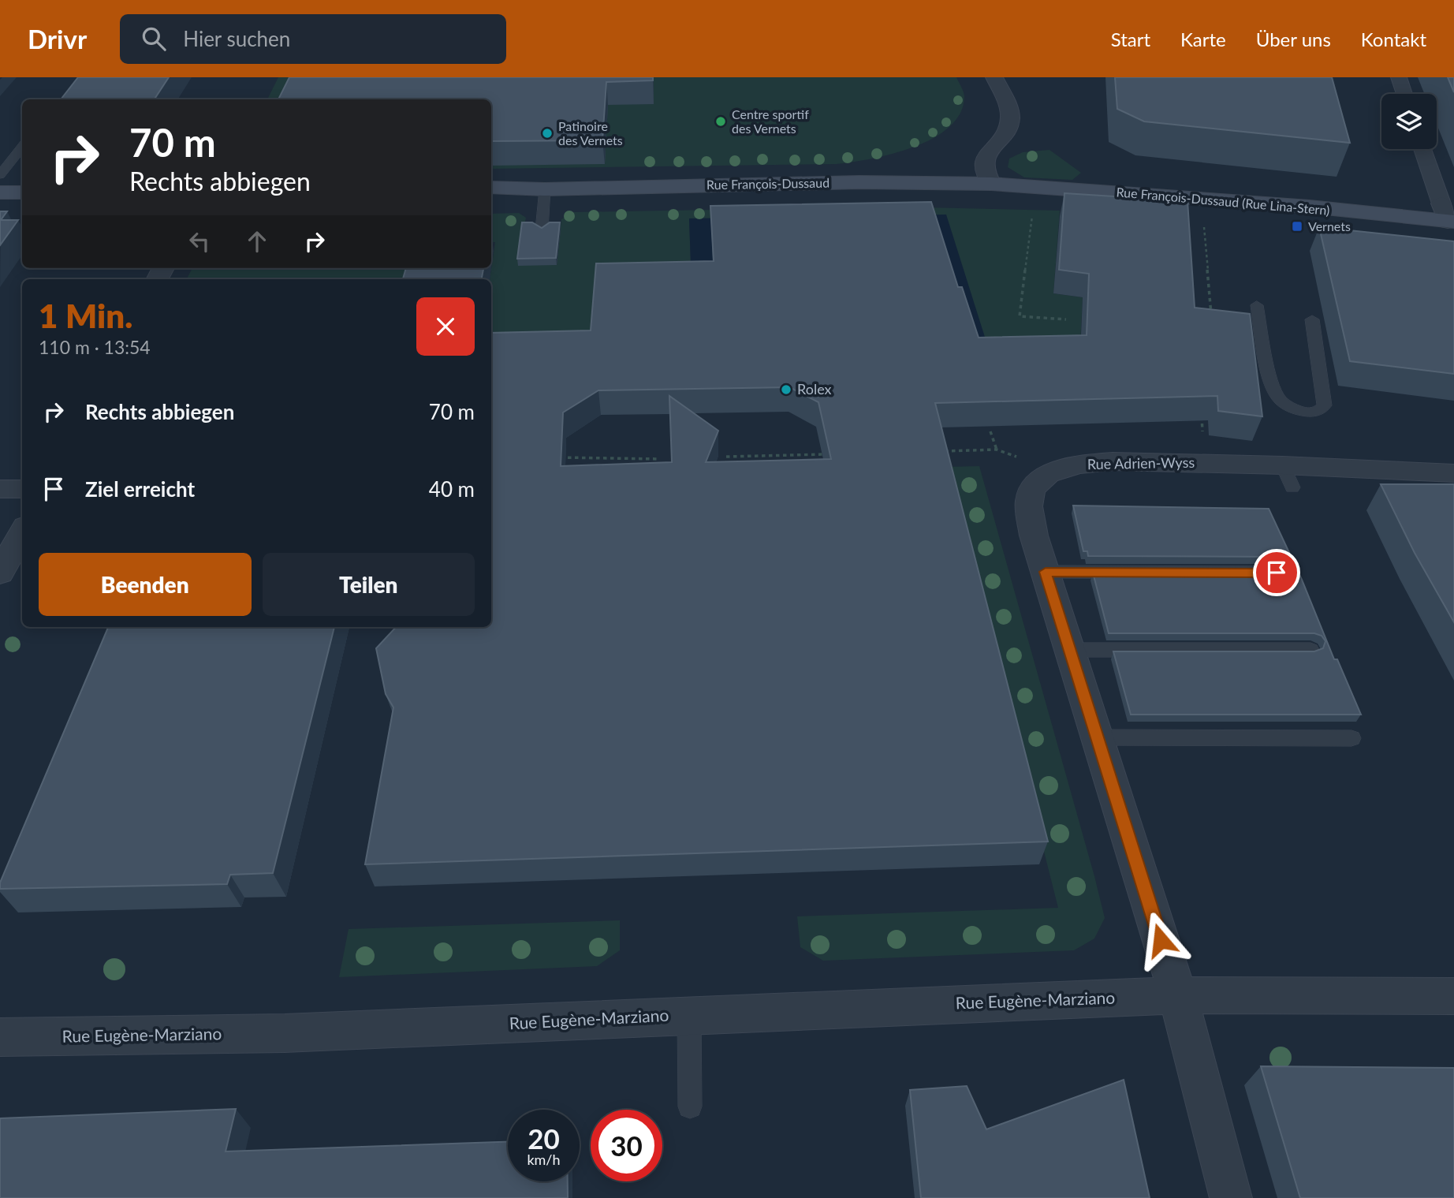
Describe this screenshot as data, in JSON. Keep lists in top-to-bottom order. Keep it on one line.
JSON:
{"streets":{"main road":["Rue François-Dussaud","Rue François-Dussaud (Rue Lina-Stern)"],"street":["Rue Adrien-Wyss","Rue Eugène-Marziano"]},"crossings":[["Rue François-Dussaud","Rue François-Dussaud (Rue Lina-Stern)"],["Rue Adrien-Wyss","Rue Eugène-Marziano"]],"places":{"other":["Centre sportif des Vernets","Patinoire des Vernets","Rolex"],"transit":["Vernets"]},"page":{"header":"Drivr","search":"Hier suchen","nav":["Start","Karte","Über uns","Kontakt"],"turn":["70 m","Rechts abbiegen"],"heading":["1 Min.","110 m · 13:54"],"list":[{"name":"Rechts abbiegen","value":"70 m"},{"name":"Ziel erreicht","value":"40 m"}],"buttons":["Beenden","Teilen"],"speed":"20 km/h","limit":"30"}}
